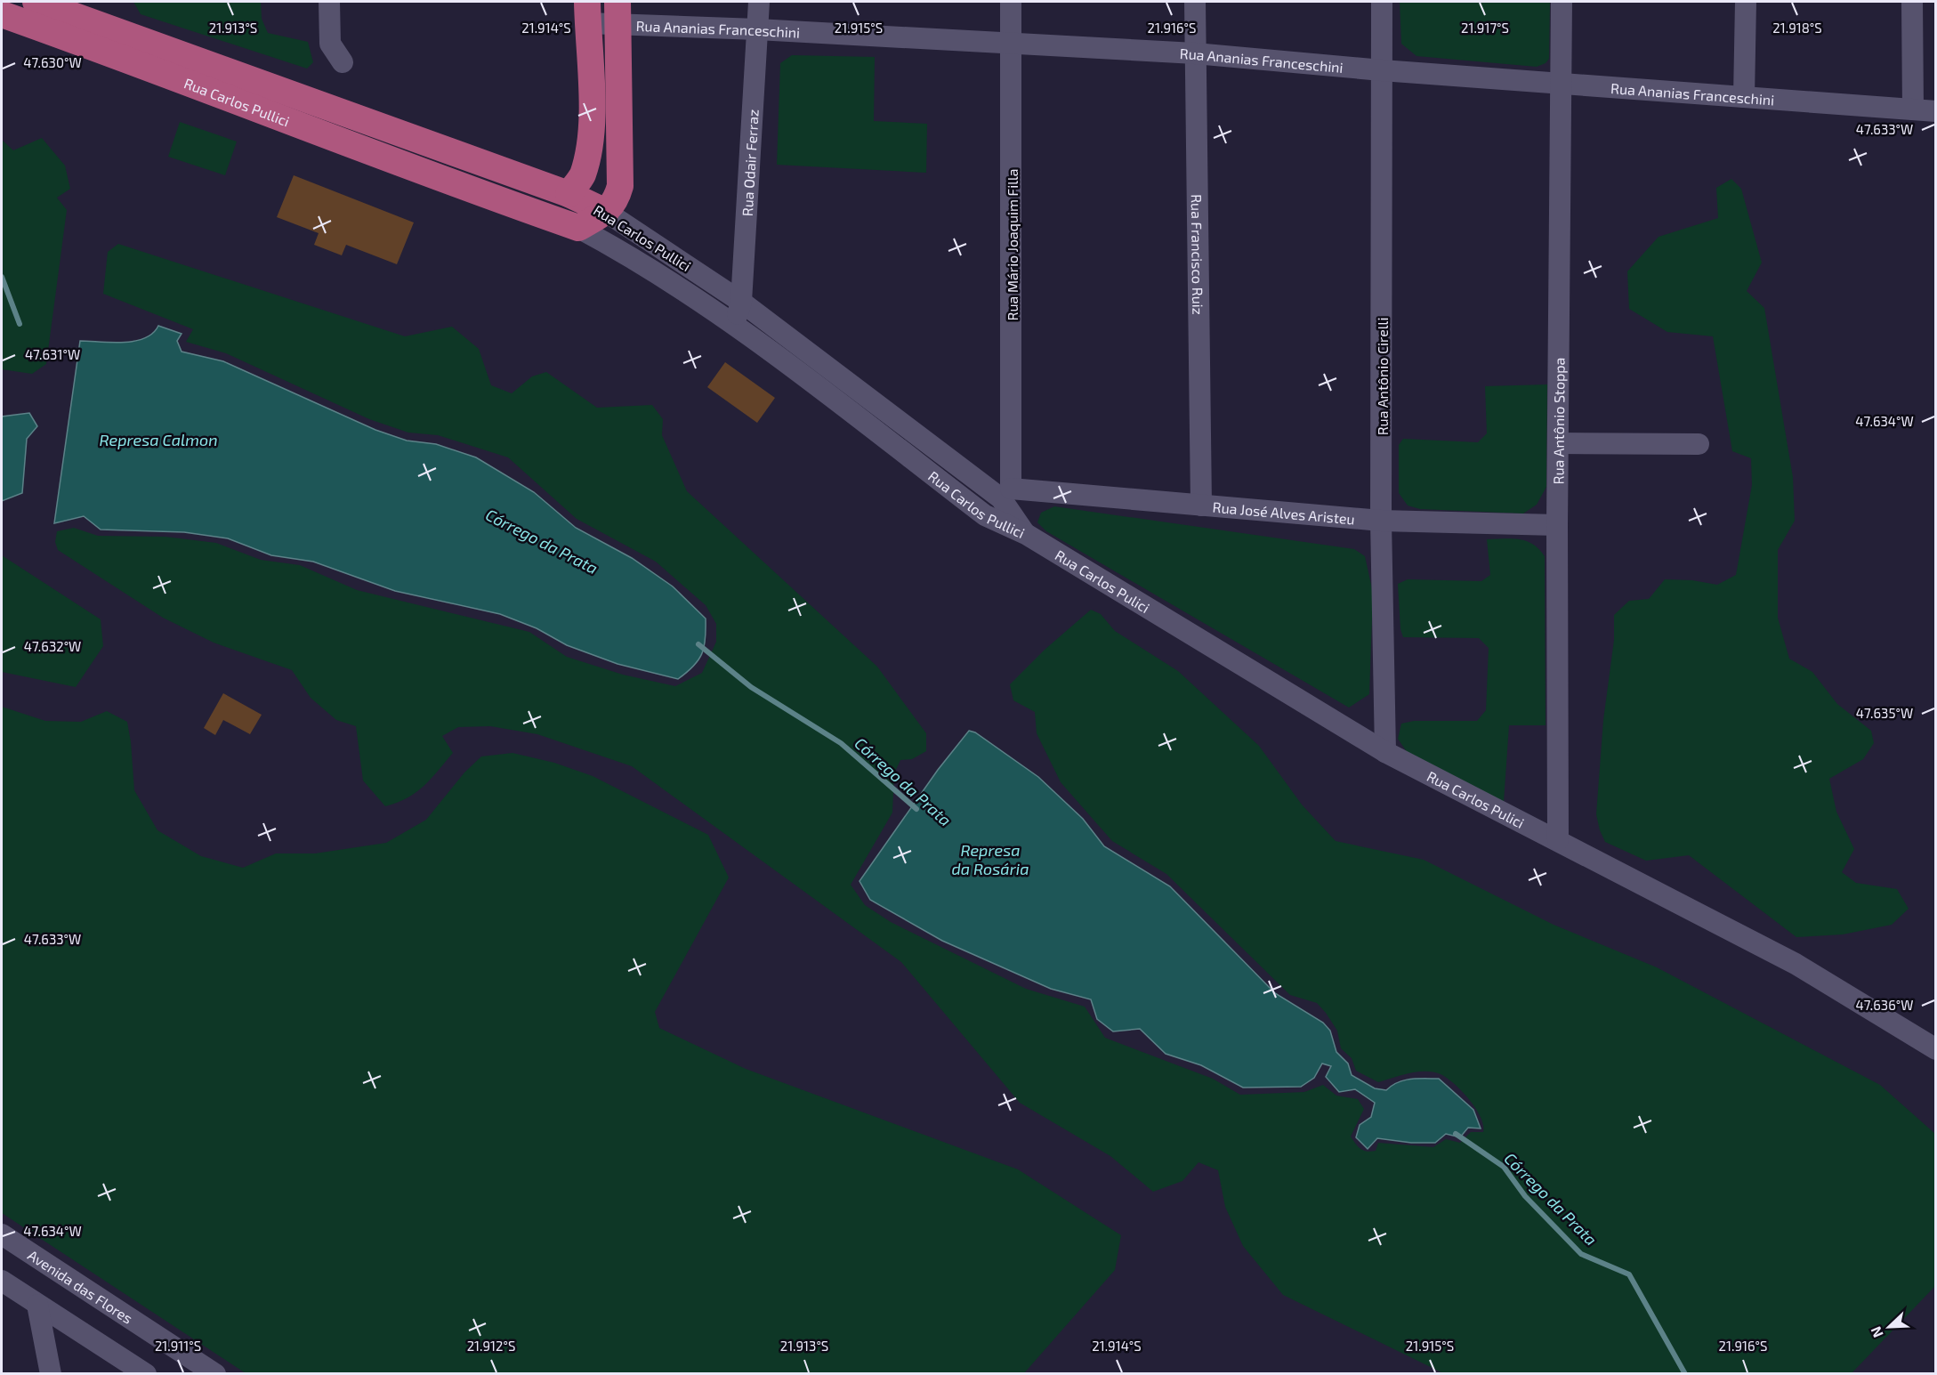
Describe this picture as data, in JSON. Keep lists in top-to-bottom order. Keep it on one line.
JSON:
{"streets":{"main road":["Rua Carlos Pullici"],"street":["Rua Ananias Franceschini","Rua Odair Ferraz","Rua Mário Joaquim Filla","Rua Francisco Ruiz","Rua Antônio Cirelli","Rua Antônio Stoppa","Rua José Alves Aristeu","Rua Carlos Pulici","Avenida das Flores"]},"crossings":[["Rua Ananias Franceschini","Rua Odair Ferraz"],["Rua Ananias Franceschini","Rua Mário Joaquim Filla"],["Rua Ananias Franceschini","Rua Francisco Ruiz"],["Rua Ananias Franceschini","Rua Antônio Cirelli"],["Rua Ananias Franceschini","Rua Antônio Stoppa"],["Rua Carlos Pullici","Rua Odair Ferraz"],["Rua Carlos Pullici","Rua Mário Joaquim Filla"],["Rua Carlos Pullici","Rua José Alves Aristeu"],["Rua Carlos Pullici","Rua Carlos Pulici"],["Rua Mário Joaquim Filla","Rua José Alves Aristeu"],["Rua Francisco Ruiz","Rua José Alves Aristeu"],["Rua Antônio Cirelli","Rua José Alves Aristeu"],["Rua Antônio Cirelli","Rua Carlos Pulici"],["Rua Antônio Stoppa","Rua José Alves Aristeu"],["Rua Antônio Stoppa","Rua Carlos Pulici"]],"water":["Represa Calmon","Córrego da Prata","Represa da Rosária"],"north":"bottom left","coordinates":["21.913°S","21.914°S","21.915°S","21.916°S","21.917°S","21.918°S","47.630°W","47.633°W","47.631°W","47.634°W","47.632°W","47.635°W","47.636°W","21.911°S","21.912°S"]}
